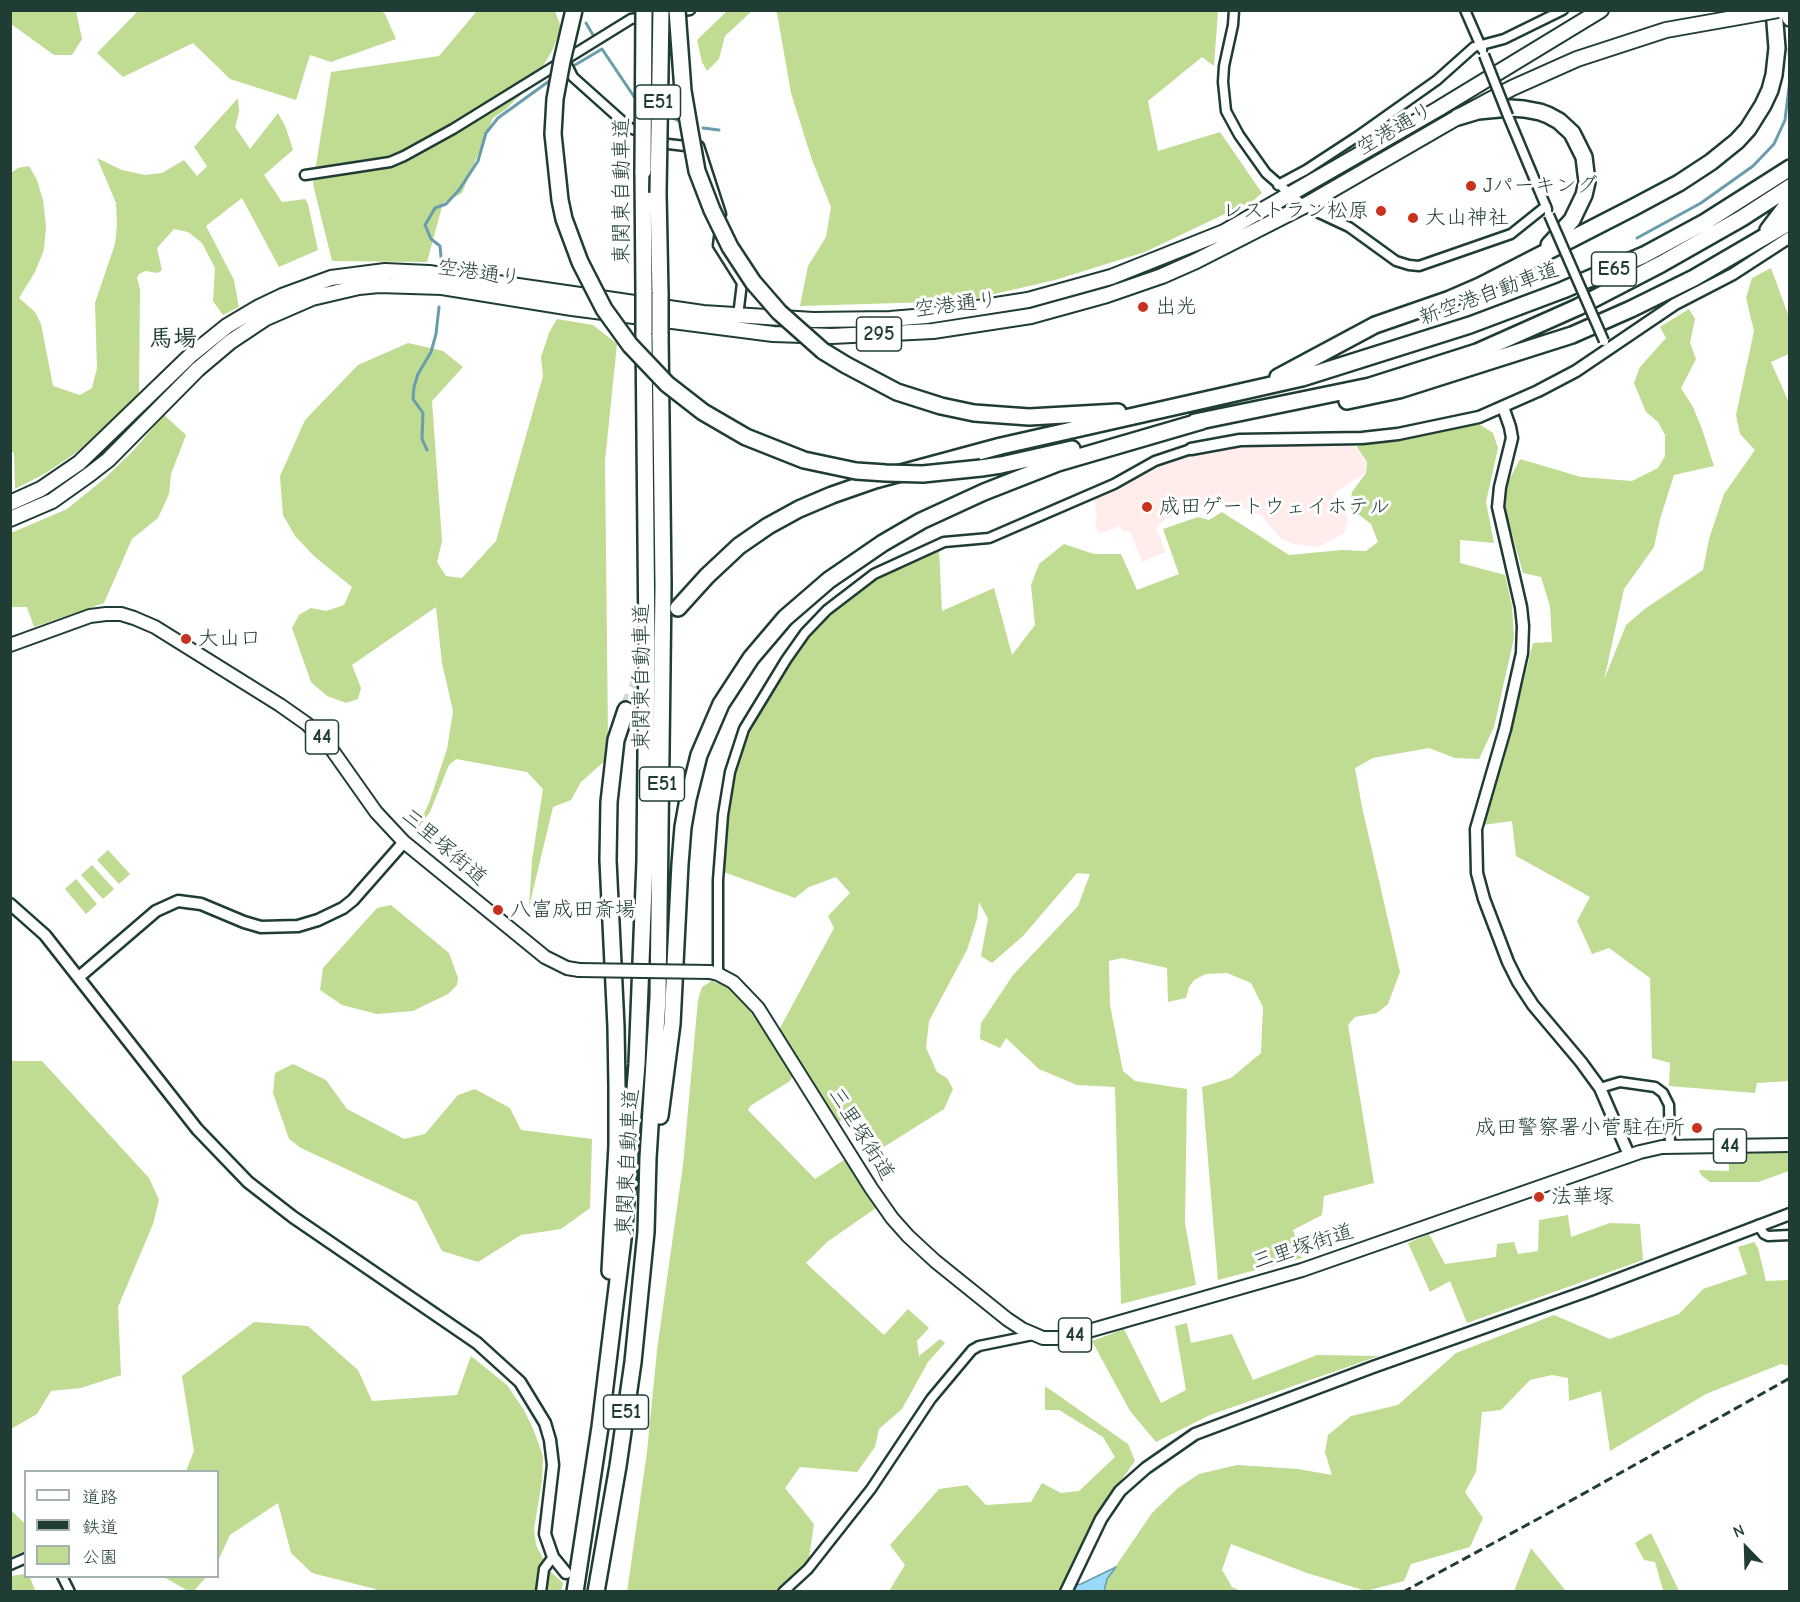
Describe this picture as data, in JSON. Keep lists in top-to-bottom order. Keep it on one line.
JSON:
{"streets":{"highway":["E51","空港通り","東関東自動車道","E65","新空港自動車道","295"],"main road":["44","三里塚街道"]},"districts":["馬場"],"places":["Jパーキング","レストラン松原","大山神社","出光","成田ゲートウェイホテル","大山口","八富成田斎場","成田警察署小菅駐在所","法華塚"],"legend":["道路","鉄道","公園"],"north":"top left"}
